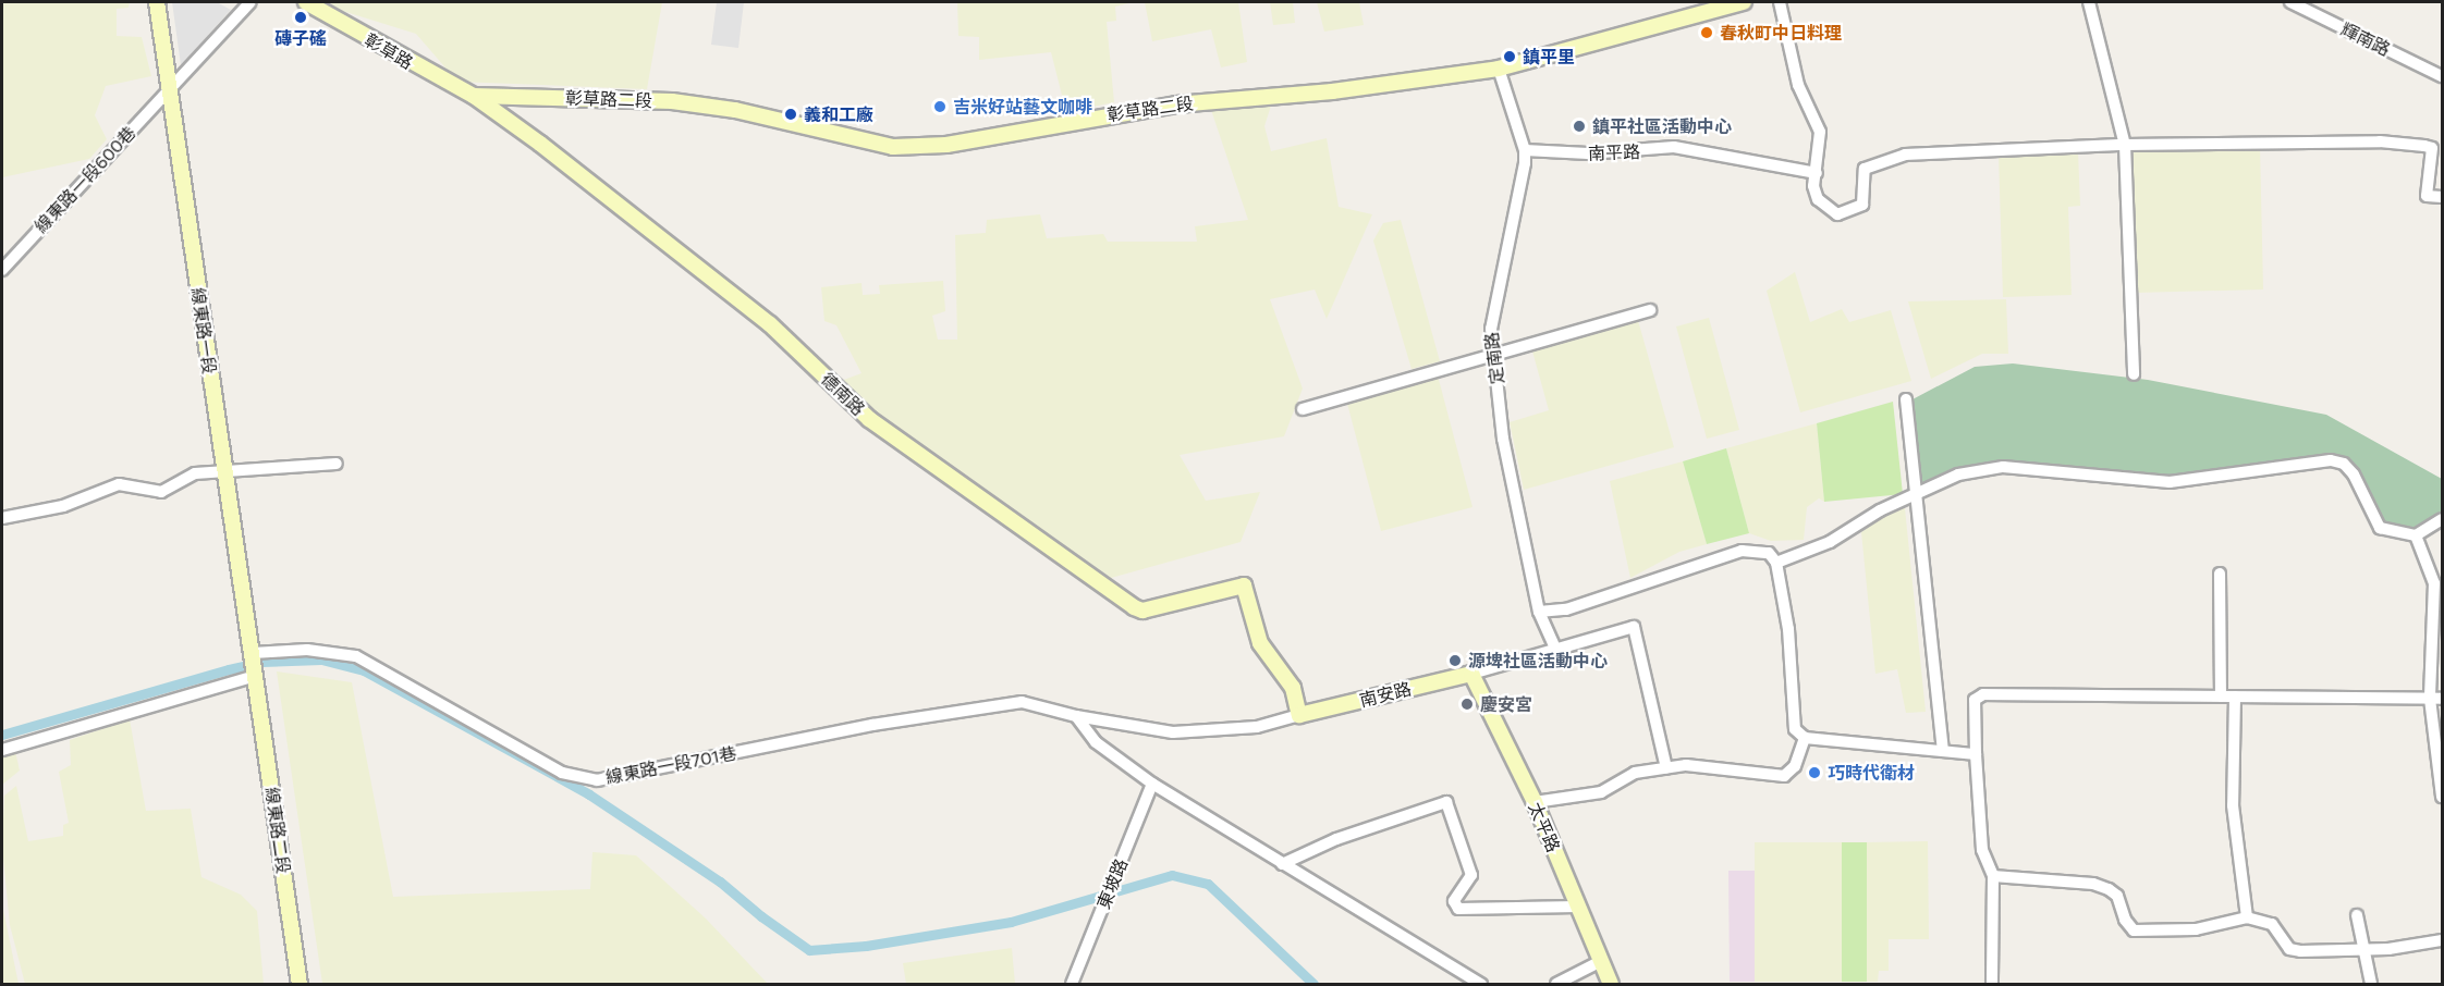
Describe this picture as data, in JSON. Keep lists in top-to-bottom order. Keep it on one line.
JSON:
{"streets":{"street":["輝南路","彰草路","彰草路二段","南平路","線東路一段600巷","線東路一段","定南路","德南路","南安路","線東路一段701巷","太平路","線東路二段","東坡路"]},"crossings":[["彰草路","彰草路二段"],["彰草路","德南路"],["彰草路二段","定南路"],["彰草路二段","德南路"],["南平路","定南路"],["線東路一段600巷","線東路一段"],["線東路一段","線東路一段701巷"],["線東路一段","線東路二段"],["德南路","南安路"],["德南路","線東路一段701巷"],["南安路","線東路一段701巷"],["南安路","太平路"],["線東路一段701巷","線東路二段"]],"places":["磚子磘","春秋町中日料理","鎮平里","吉米好站藝文咖啡","義和工廠","鎮平社區活動中心","源埤社區活動中心","慶安宮","巧時代衛材"]}
